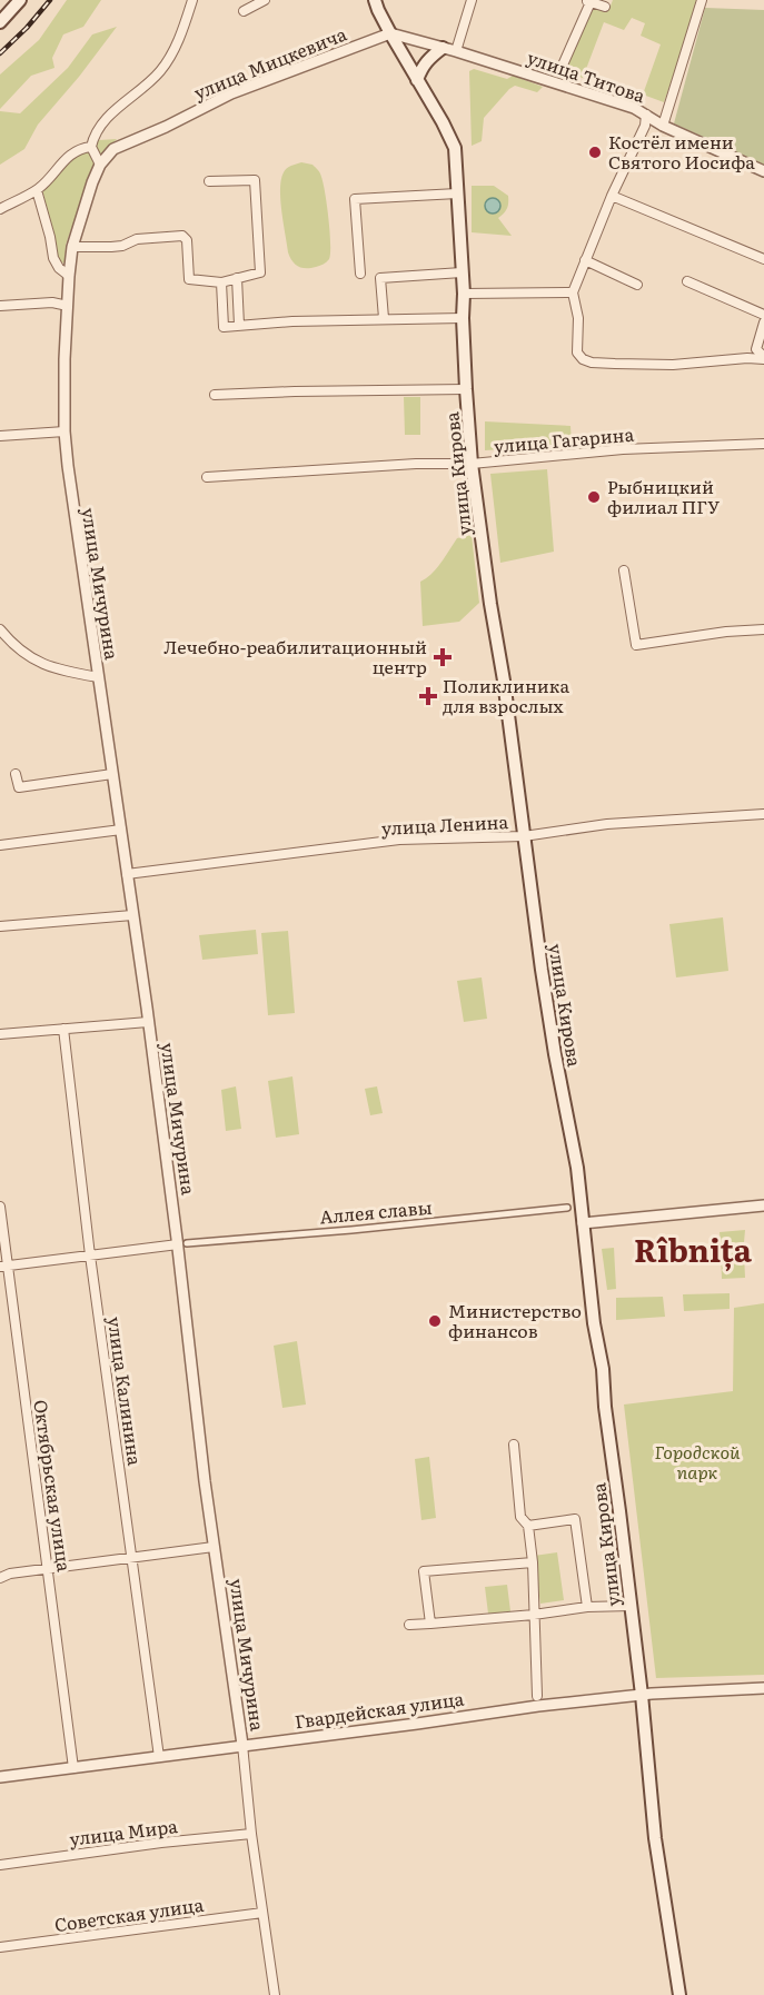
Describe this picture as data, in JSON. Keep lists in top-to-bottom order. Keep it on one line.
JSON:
{"streets":{"main road":["улица Кирова"],"street":["улица Мицкевича","улица Титова","улица Гагарина","улица Мичурина","улица Ленина","Аллея славы","улица Калинина","Октябрьская улица","Гвардейская улица","улица Мира","Советская улица"]},"crossings":[["улица Мицкевича","улица Титова"],["улица Мицкевича","улица Кирова"],["улица Мицкевича","улица Мичурина"],["улица Титова","улица Кирова"],["улица Гагарина","улица Кирова"],["улица Кирова","улица Ленина"],["улица Кирова","Гвардейская улица"],["улица Мичурина","улица Ленина"],["улица Мичурина","Аллея славы"],["улица Мичурина","Гвардейская улица"],["улица Мичурина","улица Мира"],["улица Мичурина","Советская улица"],["улица Калинина","Гвардейская улица"],["Октябрьская улица","Гвардейская улица"]],"districts":["Rîbnița"],"parks":["Городской парк"],"places":{"other":["Костёл имени Святого Иосифа","Рыбницкий филиал ПГУ","Министерство финансов"],"health":["Лечебно-реабилитационный центр","Поликлиника для взрослых"]}}
